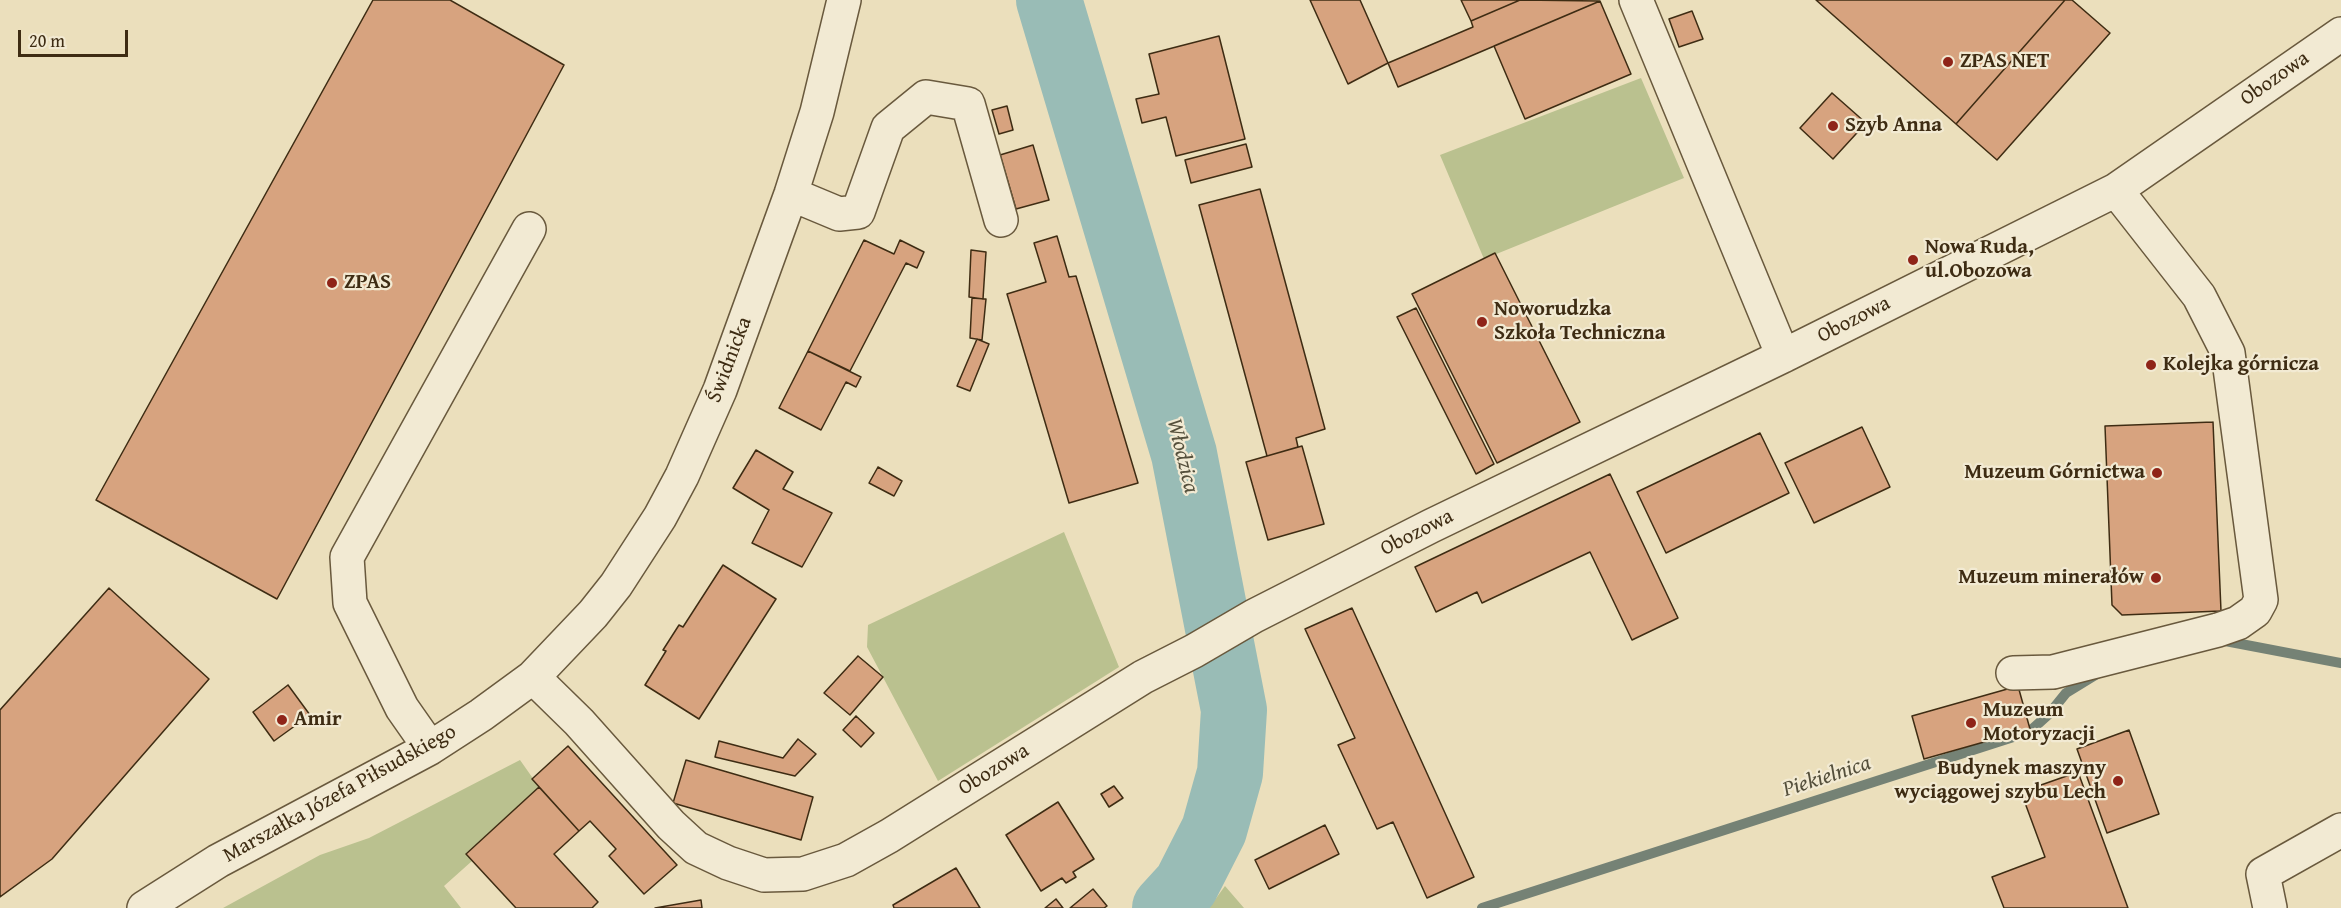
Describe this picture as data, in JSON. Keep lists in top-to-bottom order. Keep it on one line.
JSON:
{"streets":{"street":["Obozowa","Świdnicka","Marszałka Józefa Piłsudskiego"]},"crossings":[["Obozowa","Świdnicka"],["Obozowa","Marszałka Józefa Piłsudskiego"],["Świdnicka","Marszałka Józefa Piłsudskiego"]],"water":["Włodzica","Piekielnica"],"places":["ZPAS NET","Szyb Anna","Nowa Ruda, ul.Obozowa","ZPAS","Noworudzka Szkoła Techniczna","Kolejka górnicza","Muzeum Górnictwa","Muzeum minerałów","Amir","Muzeum Motoryzacji","Budynek maszyny wyciągowej szybu Lech"],"scale_bar":"20 m"}
